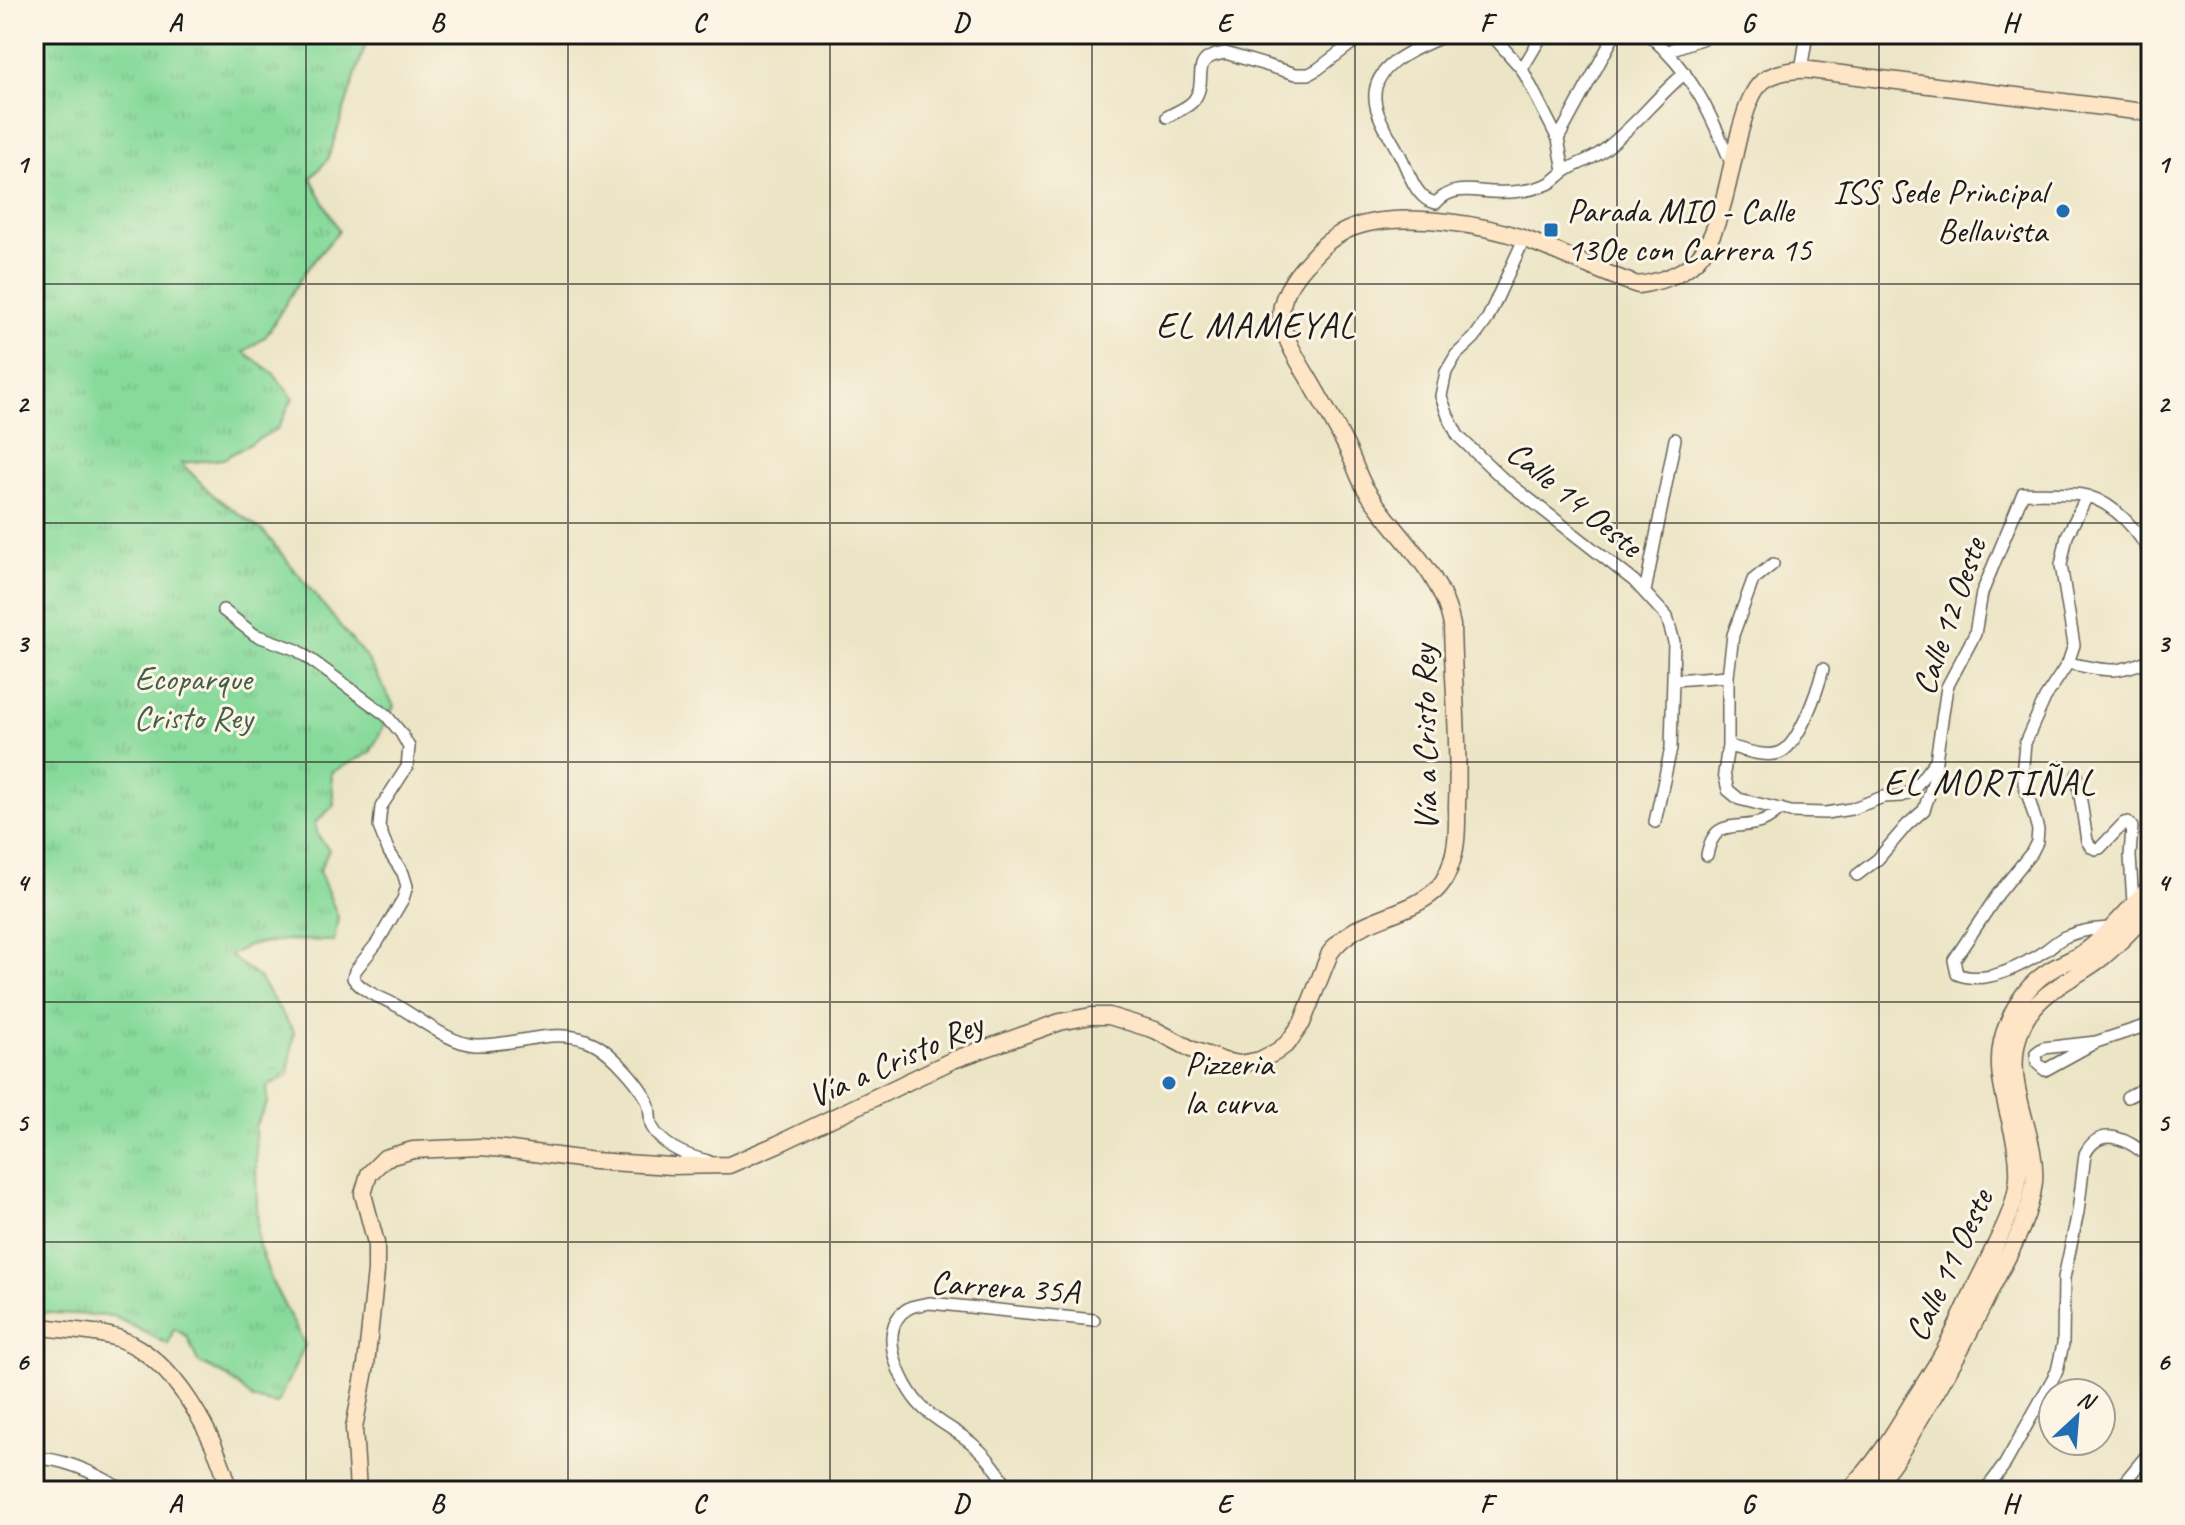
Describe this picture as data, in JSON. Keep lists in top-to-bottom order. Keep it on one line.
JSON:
{"streets":{"street":["Calle 14 Oeste","Calle 12 Oeste","Vía a Cristo Rey","Calle 11 Oeste","Carrera 35A"]},"crossings":[["Calle 14 Oeste","Vía a Cristo Rey"]],"districts":["EL MAMEYAL","EL MORTIÑAL"],"parks":["Ecoparque Cristo Rey"],"places":{"other":["ISS Sede Principal Bellavista","Pizzeria la curva"],"transit":["Parada MIO - Calle 13Oe con Carrera 15"]},"north":"top right","grid":{"columns":["A","B","C","D","E","F","G","H"],"rows":["1","2","3","4","5","6"]}}
